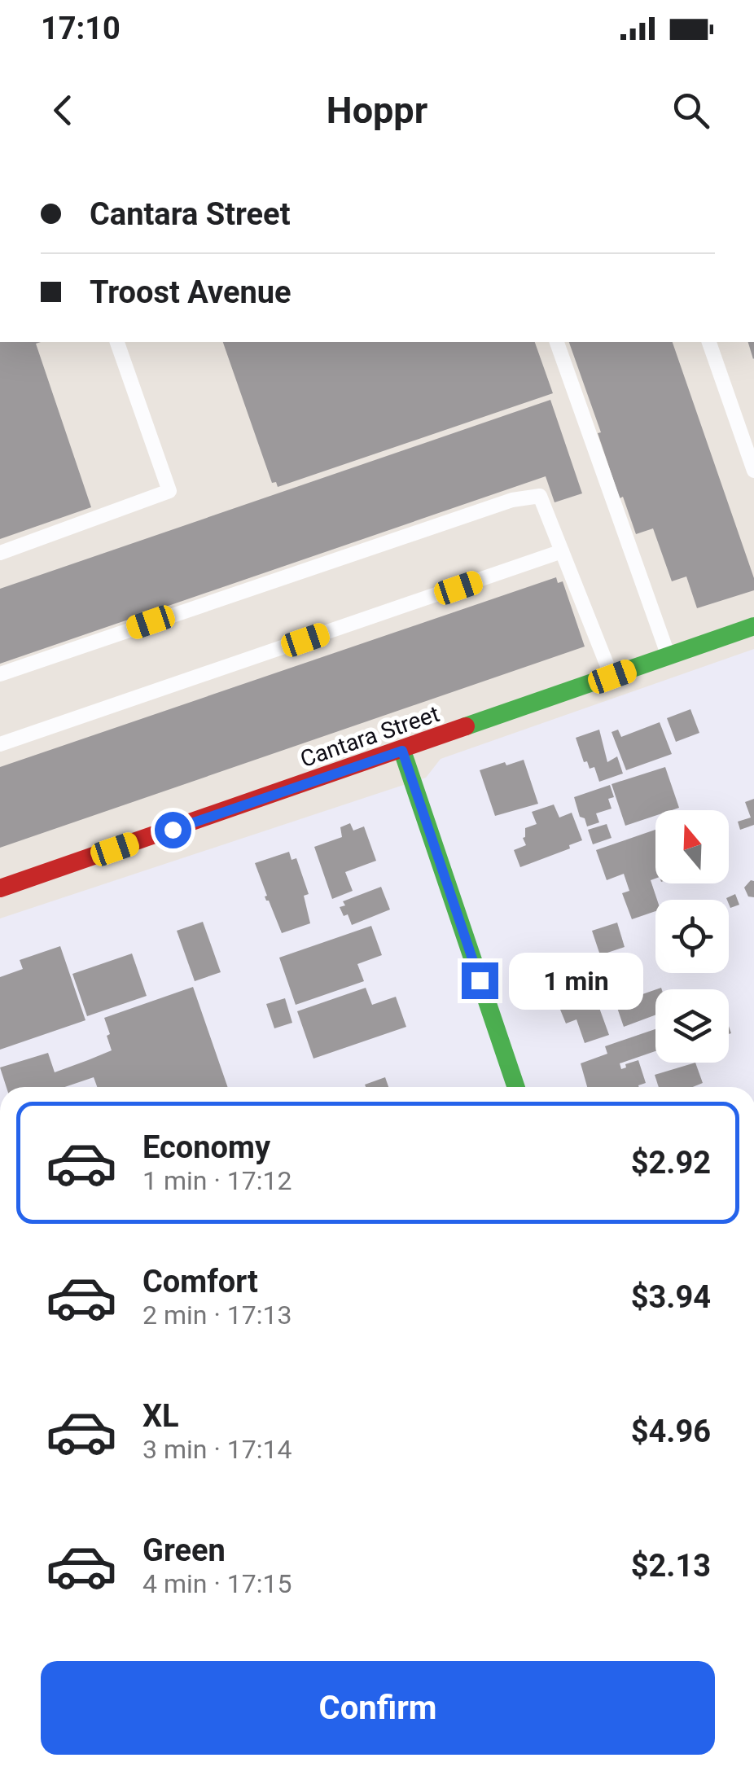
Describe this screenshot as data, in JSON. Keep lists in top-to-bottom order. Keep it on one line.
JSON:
{"streets":{"street":["Cantara Street"]},"north":"top","page":{"status":"17:10","header":"Hoppr","banner":["Cantara Street","Troost Avenue"],"bubble":"1 min","list":[{"name":"Economy","note":"1 min · 17:12","value":"$2.92"},{"name":"Comfort","note":"2 min · 17:13","value":"$3.94"},{"name":"XL","note":"3 min · 17:14","value":"$4.96"},{"name":"Green","note":"4 min · 17:15","value":"$2.13"}],"buttons":"Confirm"}}
